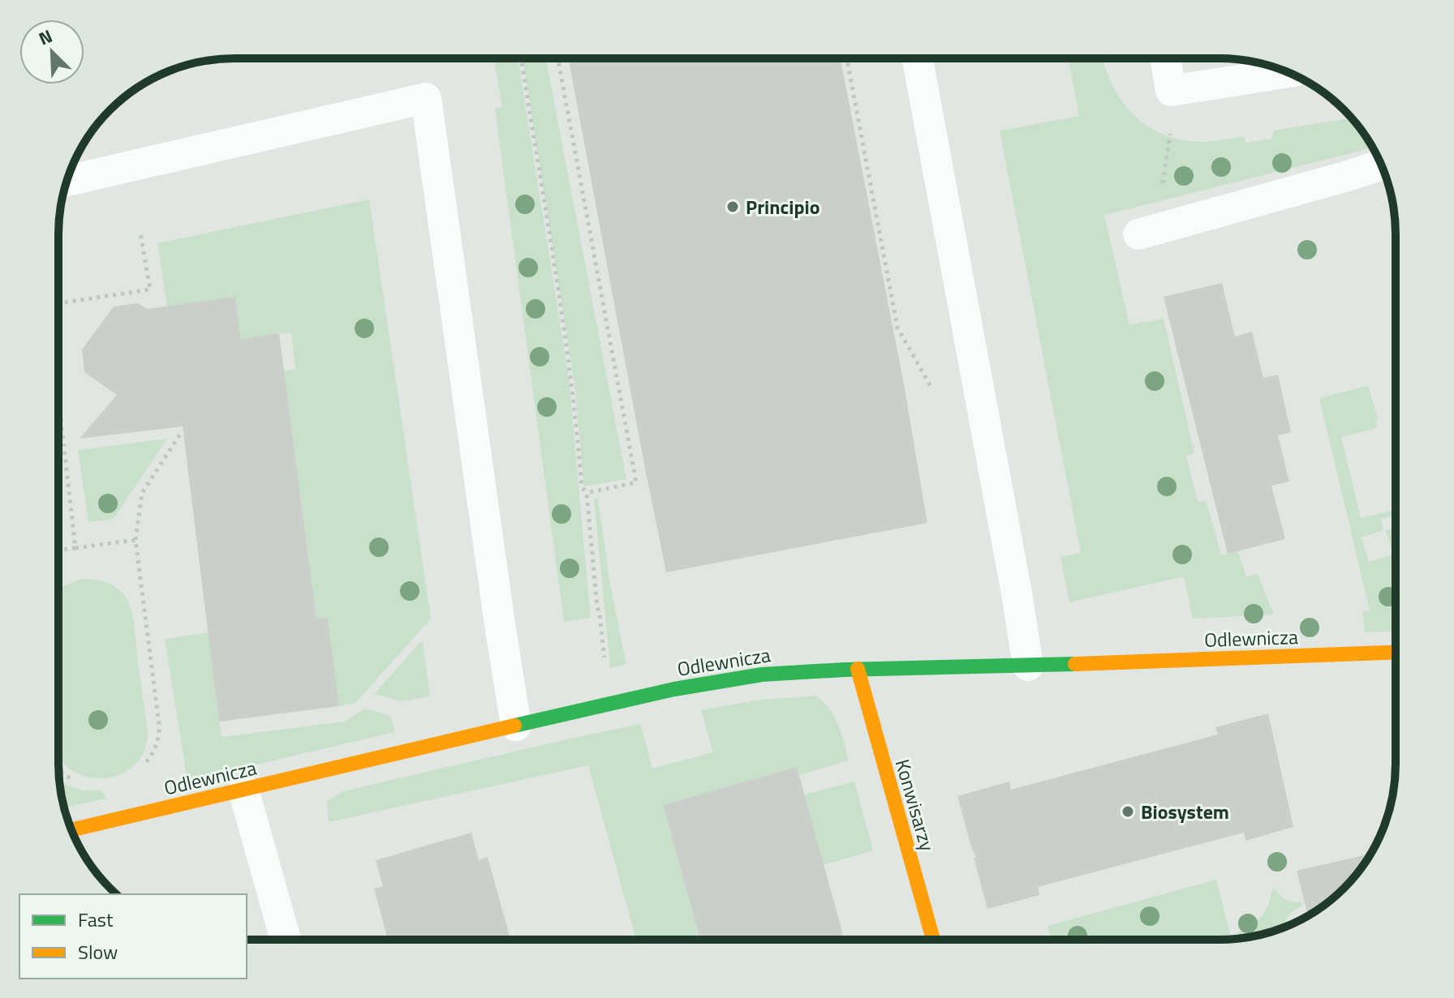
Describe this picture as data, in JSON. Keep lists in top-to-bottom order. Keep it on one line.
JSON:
{"streets":{"street":["Odlewnicza","Konwisarzy"]},"crossings":[["Odlewnicza","Konwisarzy"]],"places":["Principio","Biosystem"],"legend":["Fast","Slow"],"north":"top left"}
